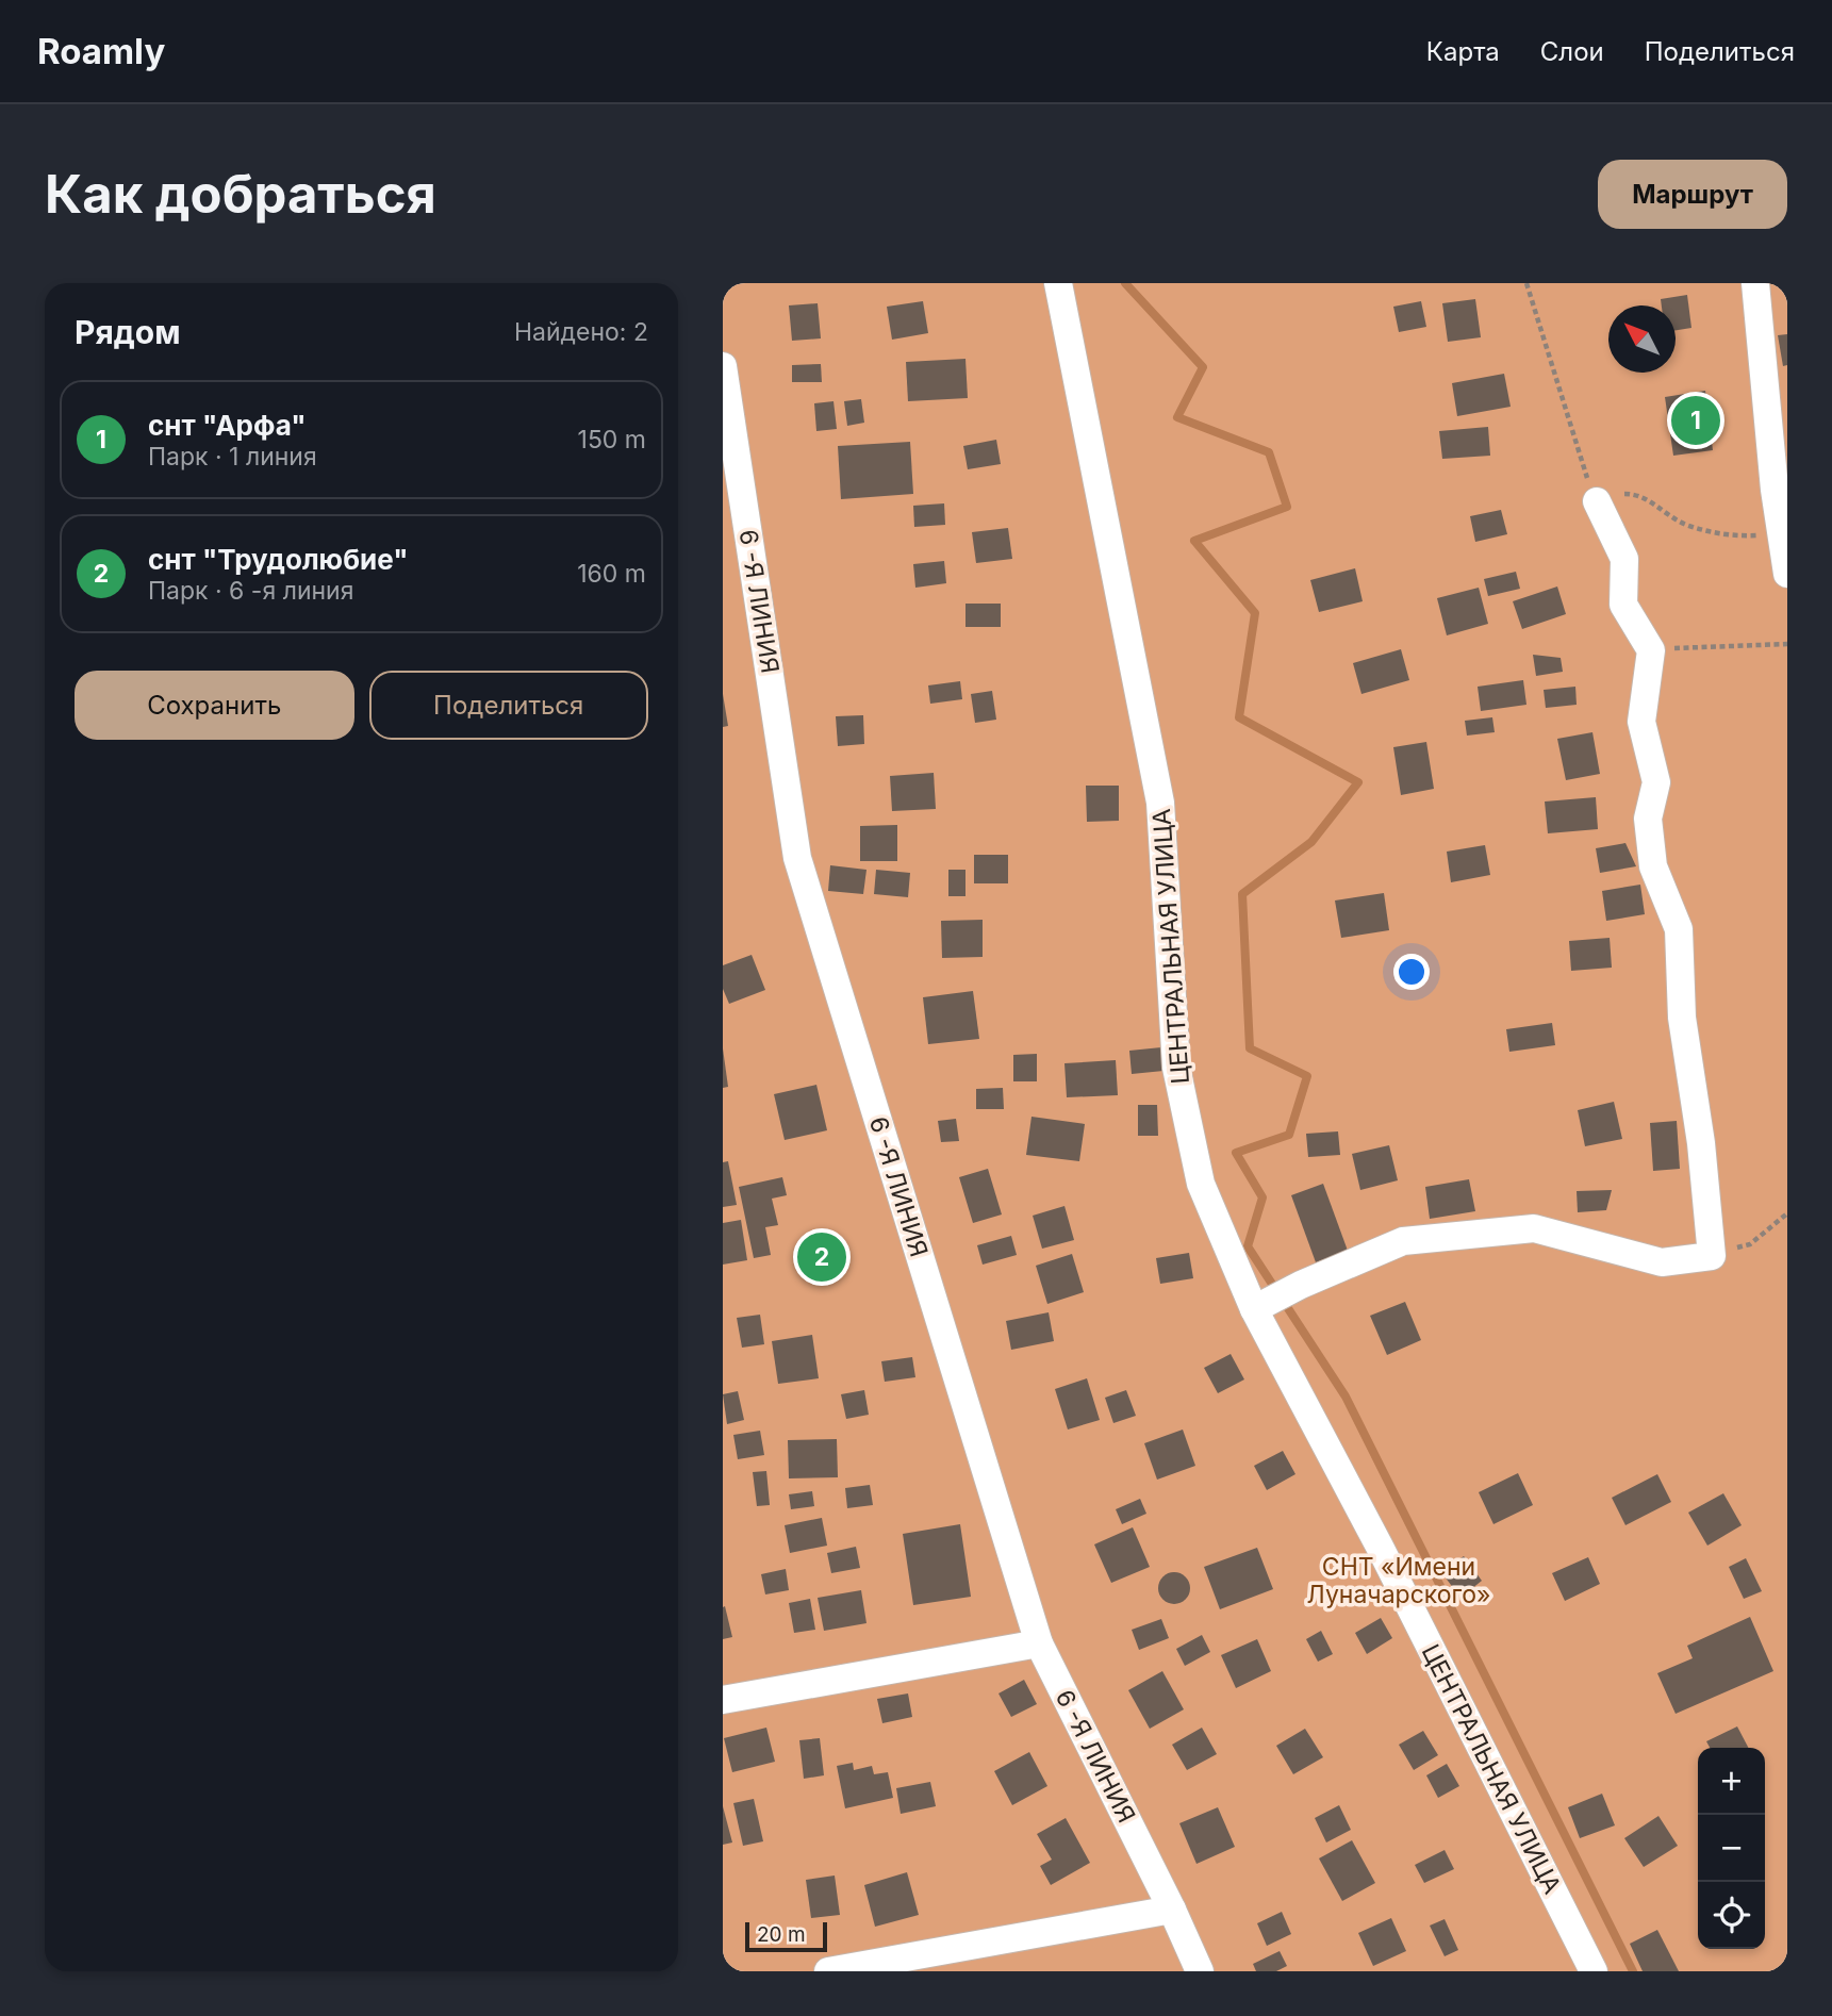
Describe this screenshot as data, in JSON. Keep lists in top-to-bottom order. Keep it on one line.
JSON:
{"streets":{"street":["6 -Я ЛИНИЯ","ЦЕНТРАЛЬНАЯ УЛИЦА"]},"parks":["СНТ «Имени Луначарского»"],"scale_bar":"20 m","north":"top left","page":{"header":"Roamly","nav":["Карта","Слои","Поделиться"],"buttons":["Маршрут",["Сохранить","Поделиться"]],"title":"Как добраться","heading":["Рядом","Найдено: 2"],"list":[{"mark":"1","name":"снт \"Арфа\"","note":"Парк · 1 линия","value":"150 m"},{"mark":"2","name":"снт \"Трудолюбие\"","note":"Парк · 6 -я линия","value":"160 m"}],"pins":["1","2"],"map_buttons":["+","−"],"scale":"20 m"}}
